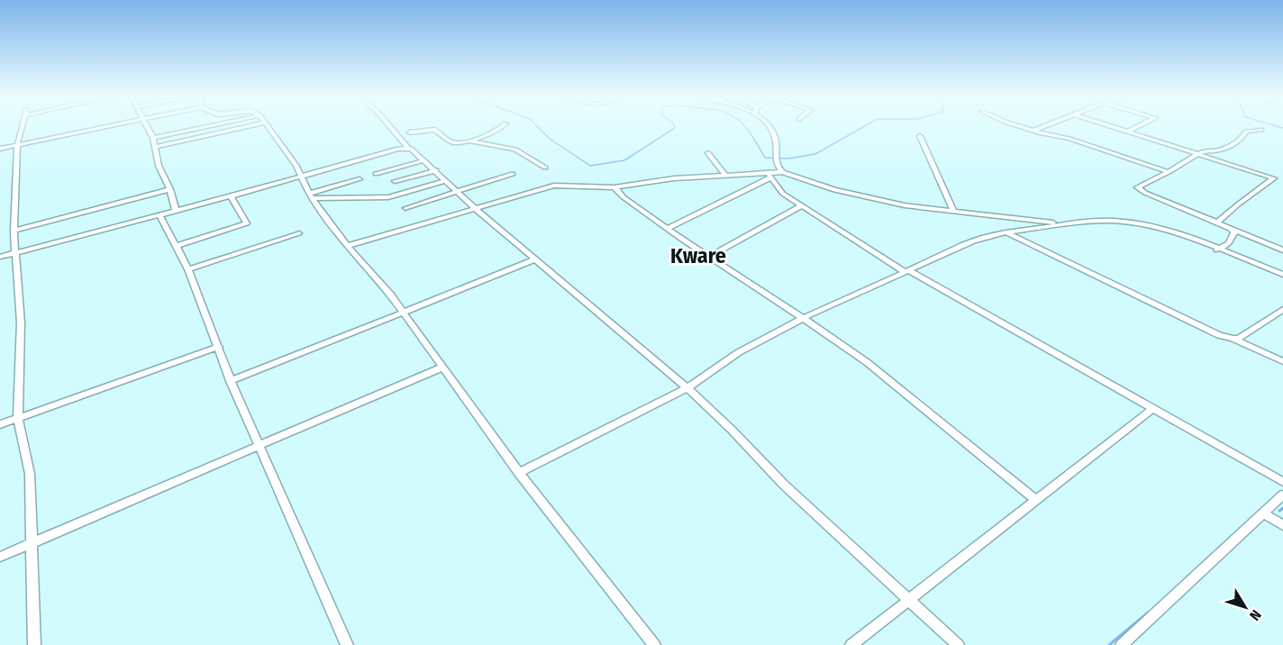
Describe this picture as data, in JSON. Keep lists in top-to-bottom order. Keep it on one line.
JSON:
{"districts":["Kware"],"north":"bottom right"}
